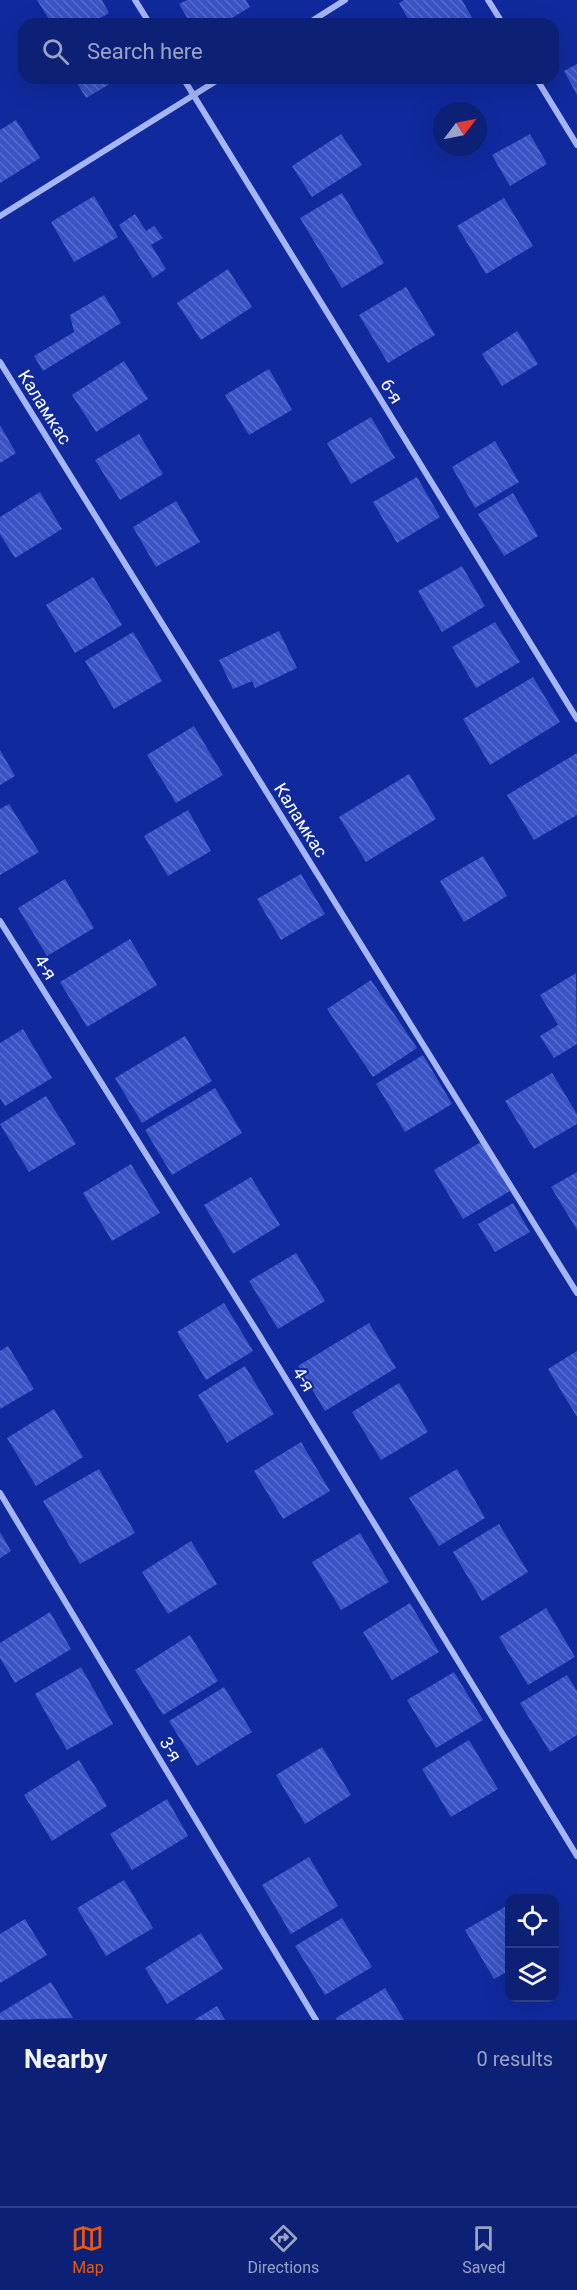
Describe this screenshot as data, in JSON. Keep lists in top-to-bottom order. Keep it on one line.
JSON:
{"streets":{"street":["6-я","Каламкас","4-я","3-я"]},"north":"top right","page":{"search":"Search here","heading":["Nearby","0 results"],"nav":["Map","Directions","Saved"]}}
